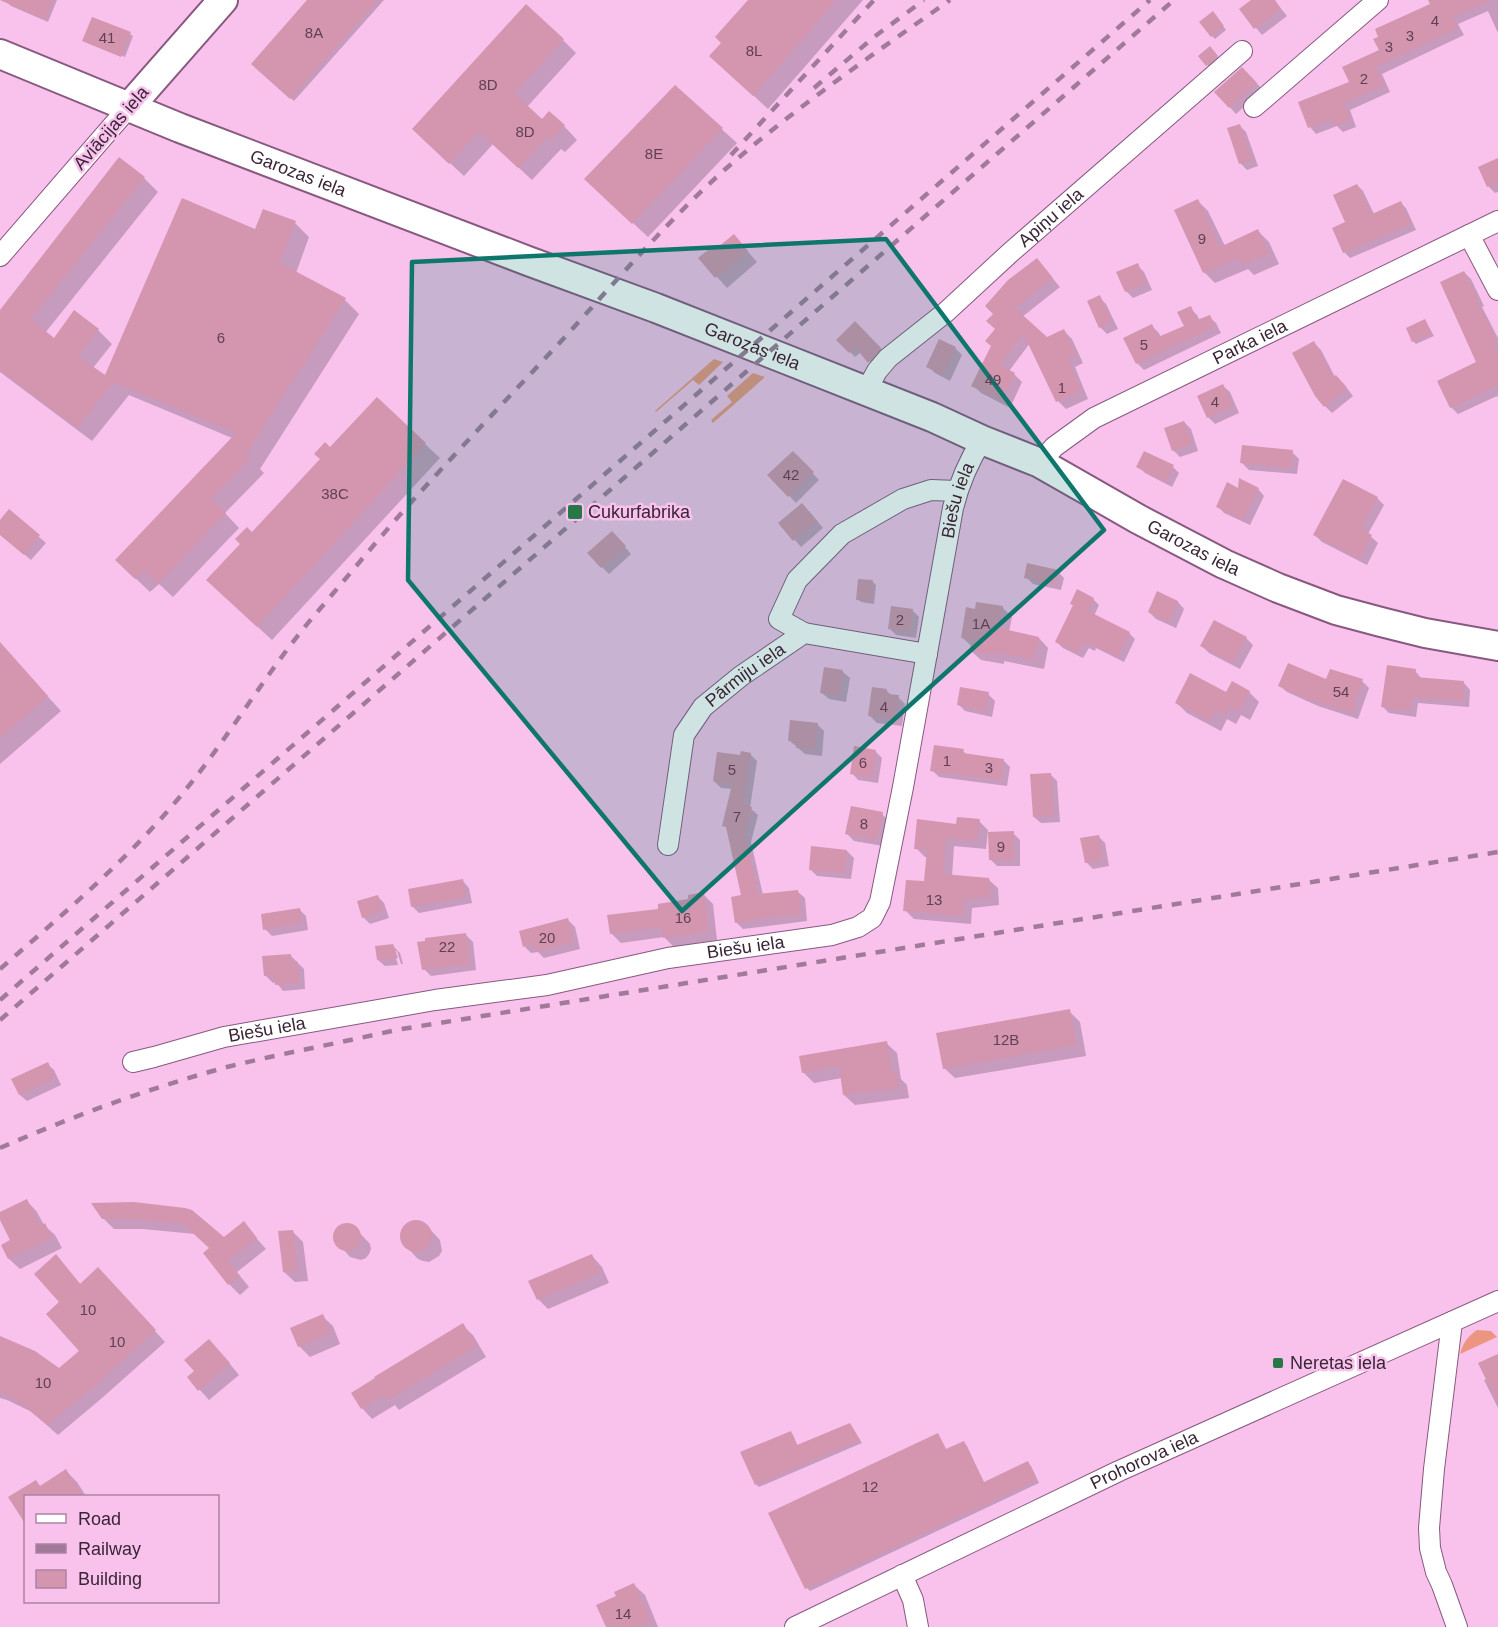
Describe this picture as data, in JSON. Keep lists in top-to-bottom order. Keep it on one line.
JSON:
{"streets":{"main road":["Aviācijas iela","Garozas iela"],"street":["Apiņu iela","Parka iela","Biešu iela","Pārmiju iela","Prohorova iela"]},"crossings":[["Aviācijas iela","Garozas iela"],["Garozas iela","Apiņu iela"],["Garozas iela","Parka iela"],["Garozas iela","Biešu iela"],["Biešu iela","Pārmiju iela"]],"places":{"transit":["Cukurfabrika","Neretas iela"]},"house_numbers":["4","8A","3","41","3","8L","2","8D","8D","8E","9","6","5","49","1","4","42","38C","2","1A","54","4","1","6","3","5","7","8","9","13","16","20","22","12B","10","10","10","12","14"],"legend":["Road","Railway","Building"]}
